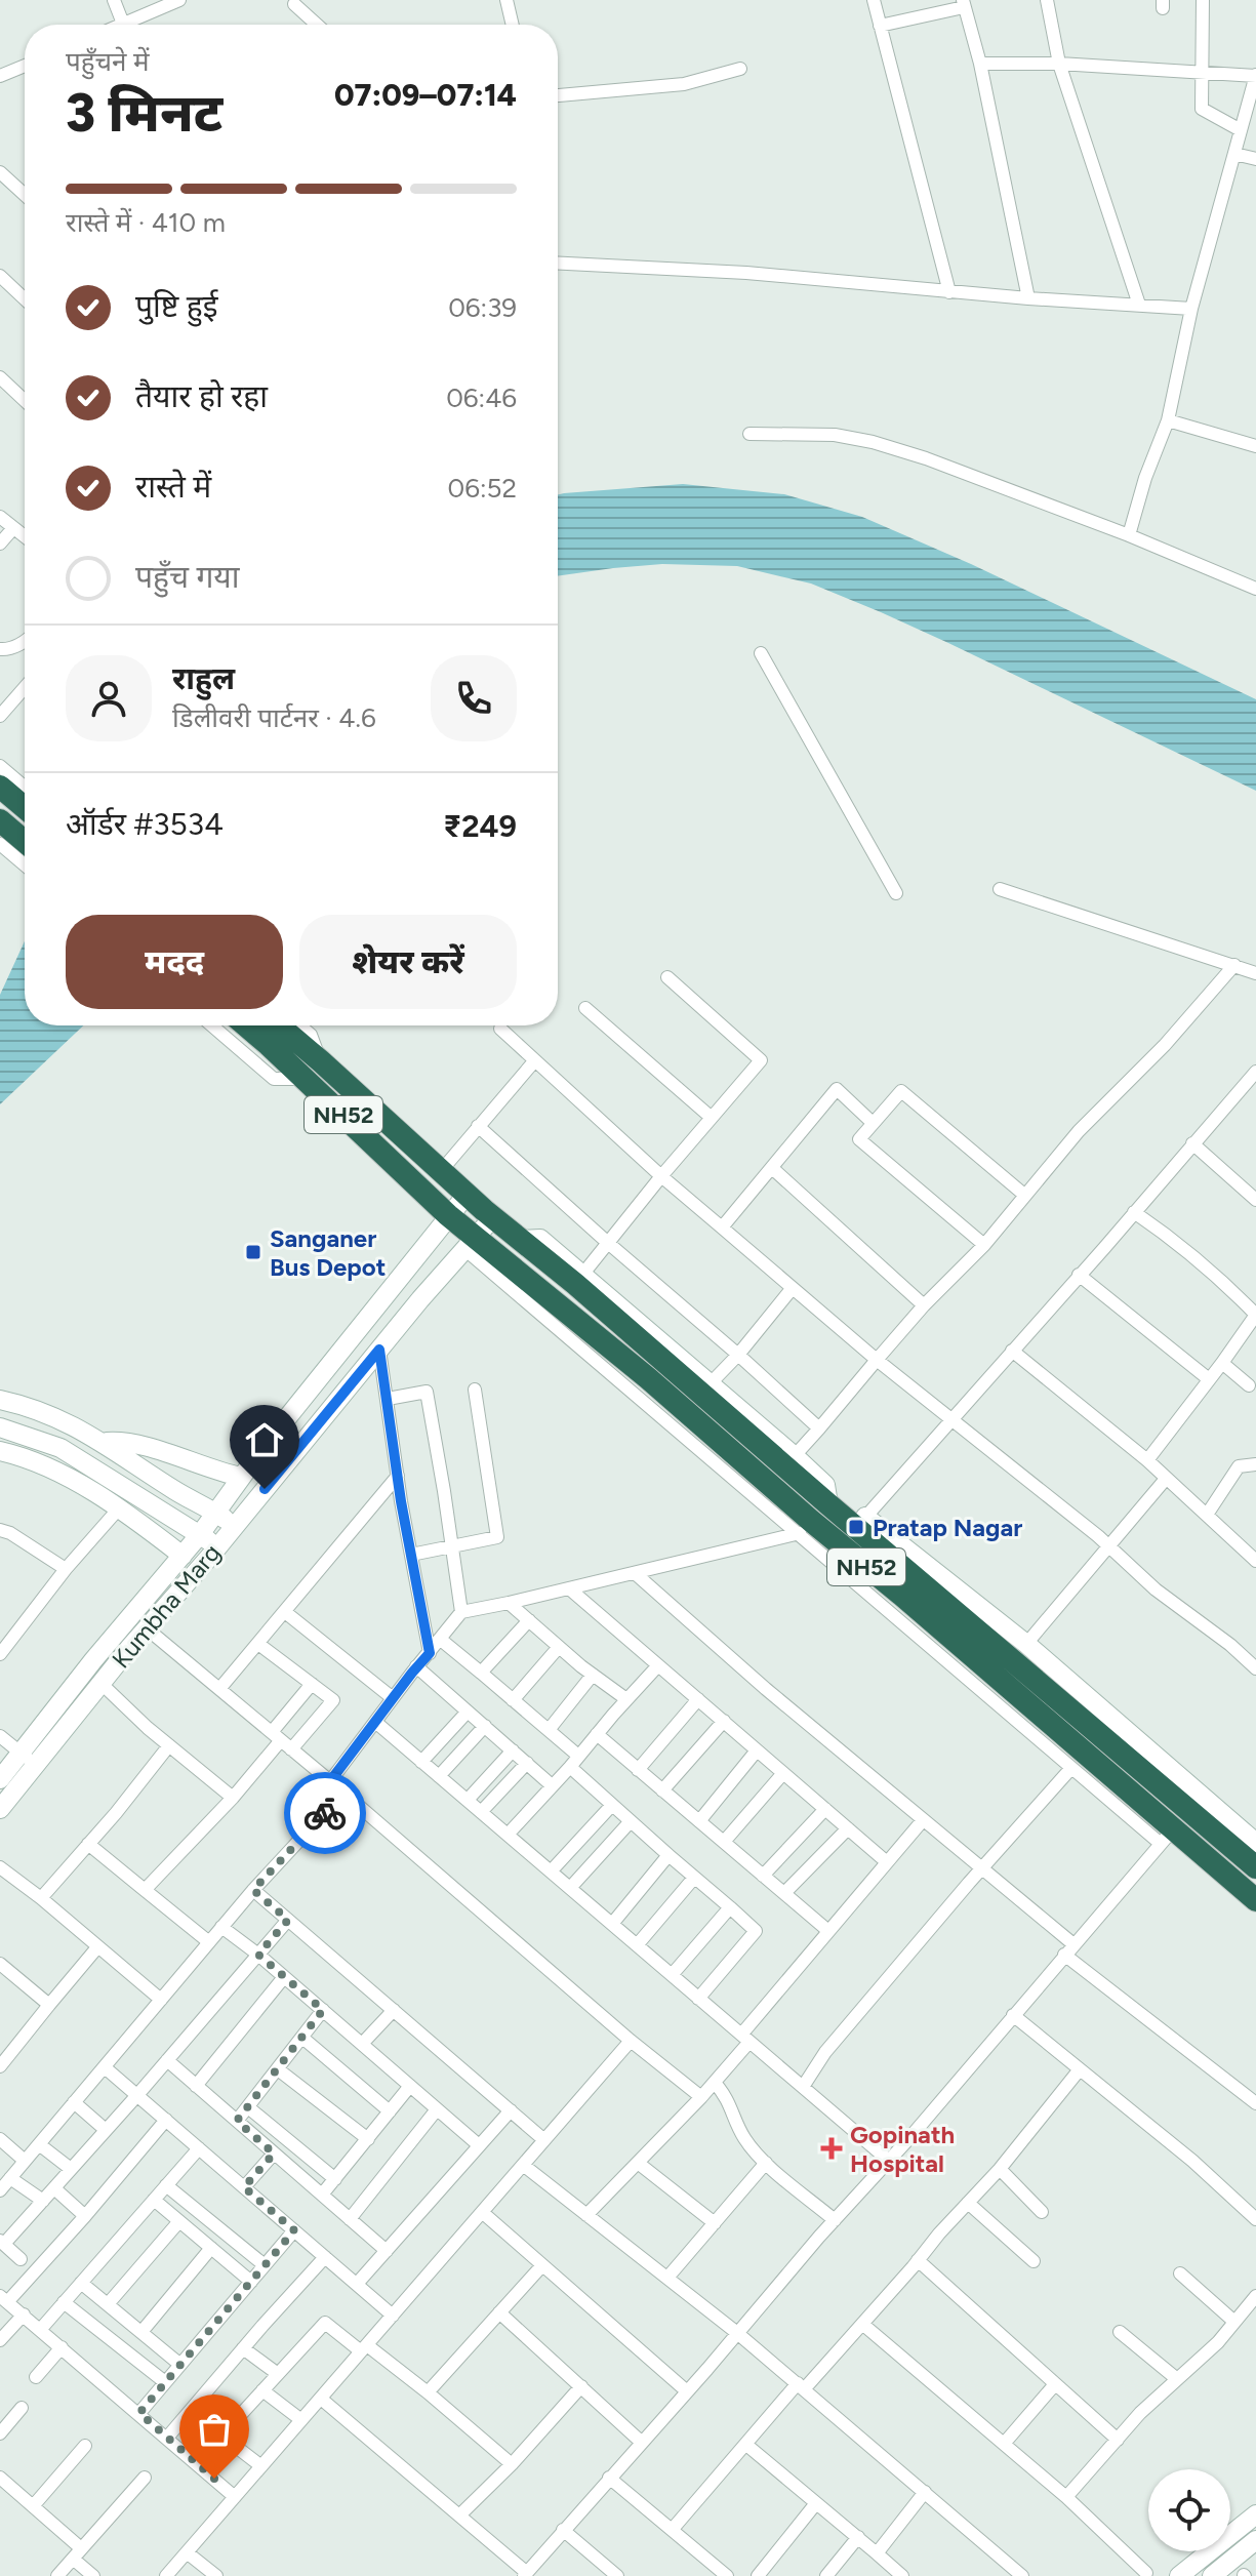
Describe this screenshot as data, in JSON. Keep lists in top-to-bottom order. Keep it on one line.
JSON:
{"streets":{"highway":["NH52"],"street":["Kumbha Marg"]},"crossings":[["NH52","Kumbha Marg"]],"places":{"transit":["Sanganer Bus Depot","Pratap Nagar"],"health":["Gopinath Hospital"]},"page":{"heading":["3 मिनट","पहुँचने में","07:09–07:14"],"panel":["राहुल","डिलीवरी पार्टनर · 4.6","ऑर्डर #3534","₹249"],"bar":"रास्ते में · 410 m","list":[["पुष्टि हुई","06:39"],["तैयार हो रहा","06:46"],["रास्ते में","06:52"],"पहुँच गया"],"buttons":["मदद","शेयर करें"]}}
